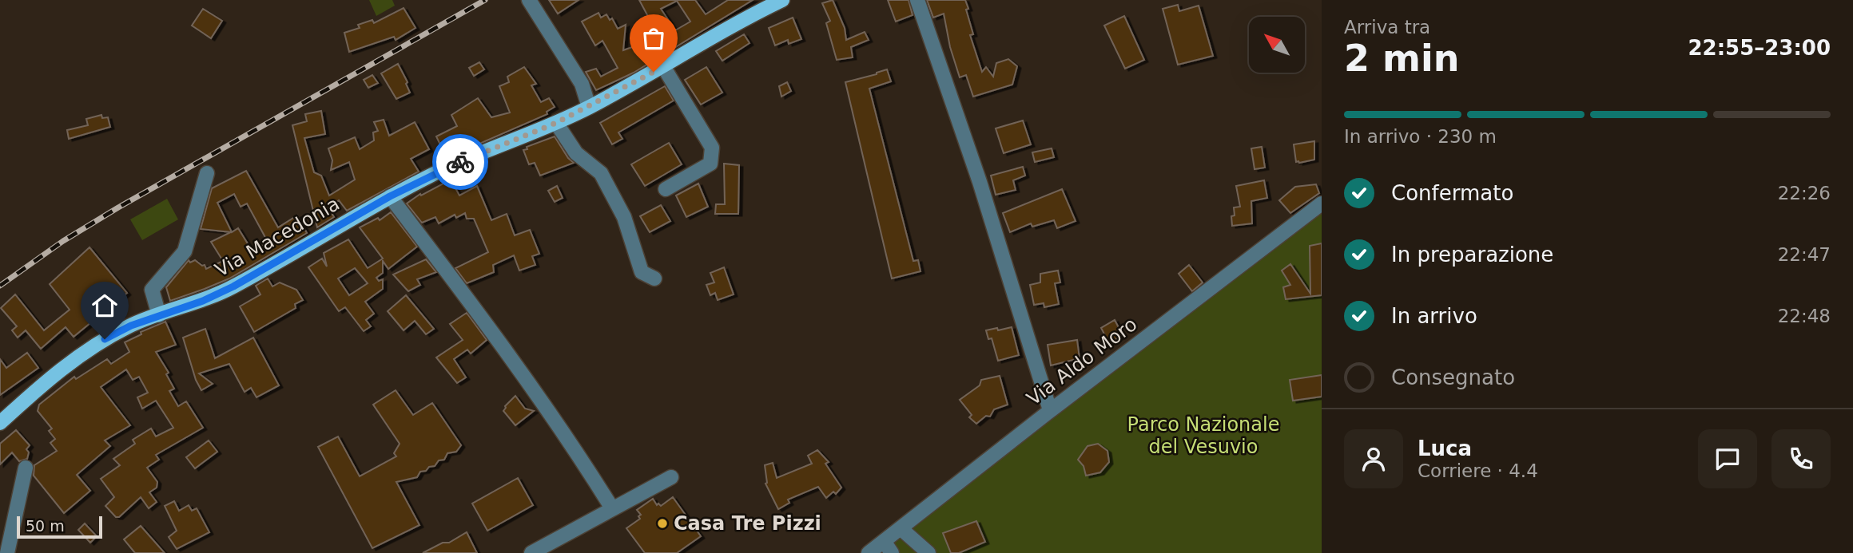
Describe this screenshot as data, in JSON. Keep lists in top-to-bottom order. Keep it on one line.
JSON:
{"streets":{"main road":["Via Macedonia"],"street":["Via Aldo Moro"]},"parks":["Parco Nazionale del Vesuvio"],"places":["Casa Tre Pizzi"],"scale_bar":"50 m","north":"top left","page":{"heading":["2 min","Arriva tra","22:55–23:00"],"panel":["Luca","Corriere · 4.4"],"bar":"In arrivo · 230 m","list":[["Confermato","22:26"],["In preparazione","22:47"],["In arrivo","22:48"],"Consegnato"],"scale":"50 m"}}
